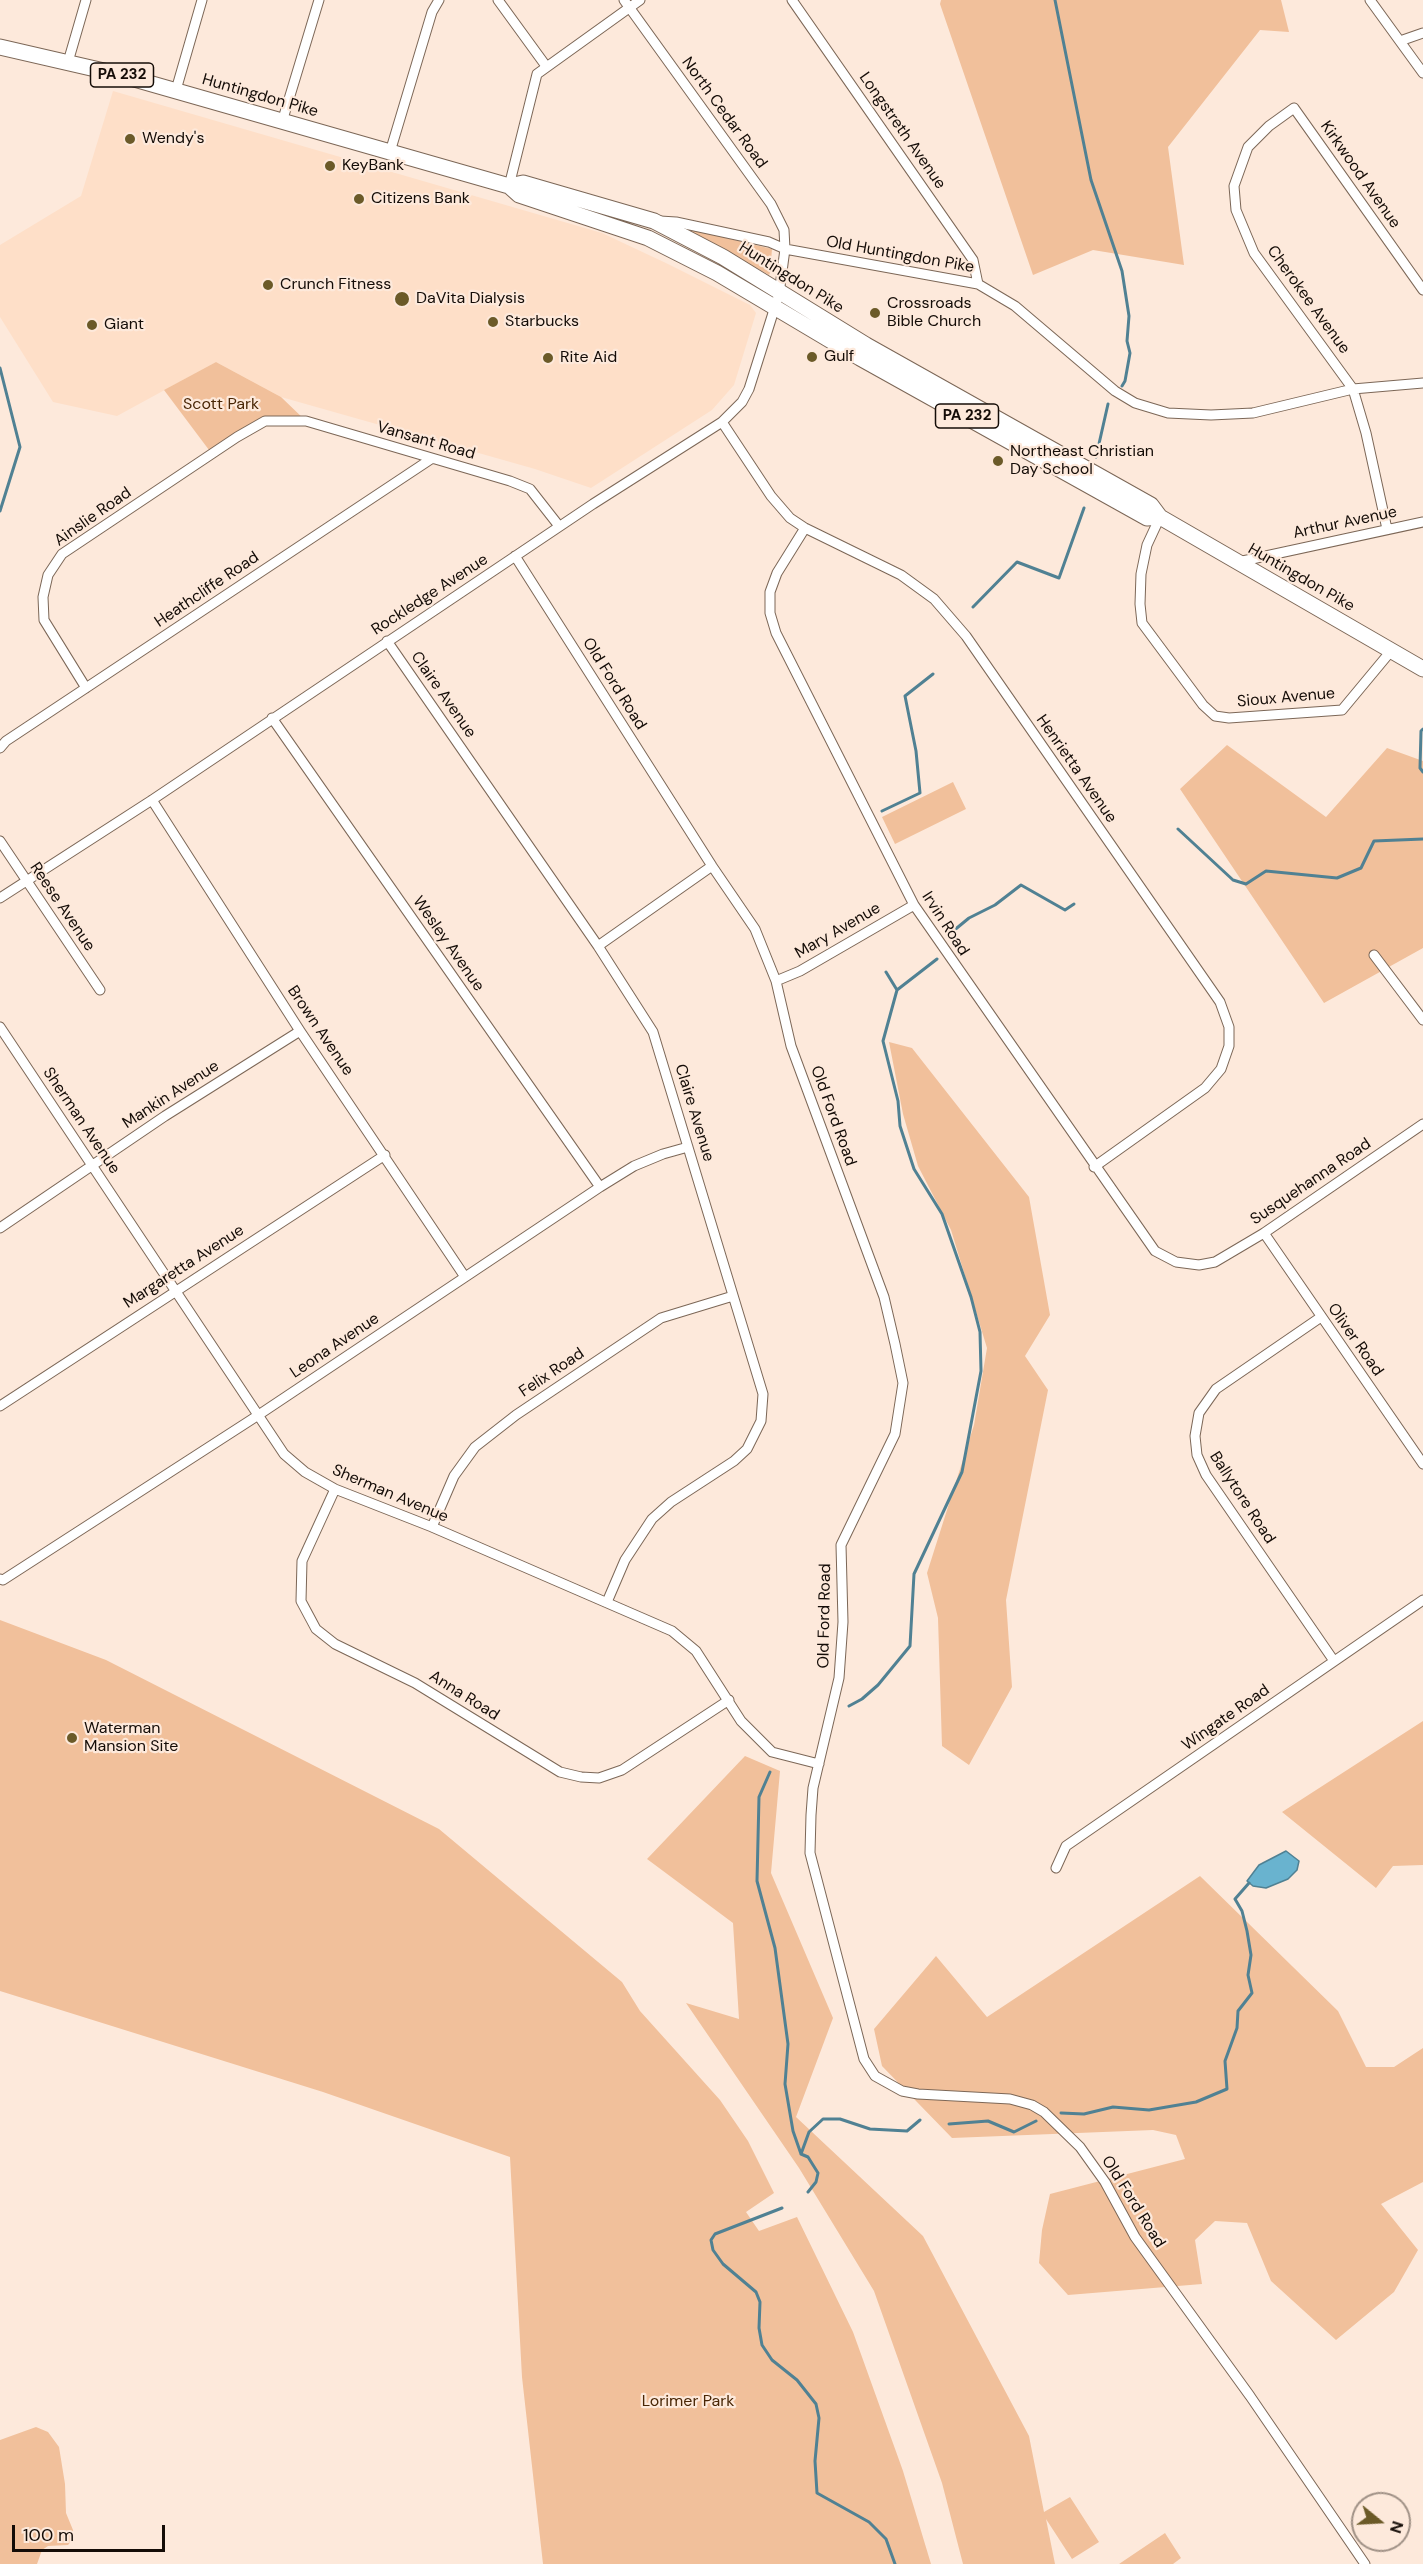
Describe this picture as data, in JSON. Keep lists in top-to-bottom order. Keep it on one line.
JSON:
{"streets":{"main road":["PA 232","Huntingdon Pike"],"street":["North Cedar Road","Longstreth Avenue","Kirkwood Avenue","Old Huntingdon Pike","Cherokee Avenue","Vansant Road","Ainslie Road","Arthur Avenue","Heathcliffe Road","Rockledge Avenue","Old Ford Road","Claire Avenue","Sioux Avenue","Henrietta Avenue","Reese Avenue","Irvin Road","Mary Avenue","Wesley Avenue","Brown Avenue","Mankin Avenue","Sherman Avenue","Susquehanna Road","Margaretta Avenue","Oliver Road","Leona Avenue","Felix Road","Ballytore Road","Anna Road","Wingate Road"]},"crossings":[["Huntingdon Pike","Old Huntingdon Pike"],["Huntingdon Pike","Arthur Avenue"],["Huntingdon Pike","Rockledge Avenue"],["Huntingdon Pike","Sioux Avenue"],["North Cedar Road","Old Huntingdon Pike"],["North Cedar Road","Rockledge Avenue"],["Longstreth Avenue","Old Huntingdon Pike"],["Kirkwood Avenue","Cherokee Avenue"],["Old Huntingdon Pike","Cherokee Avenue"],["Old Huntingdon Pike","Rockledge Avenue"],["Cherokee Avenue","Arthur Avenue"],["Vansant Road","Ainslie Road"],["Vansant Road","Heathcliffe Road"],["Vansant Road","Rockledge Avenue"],["Ainslie Road","Heathcliffe Road"],["Rockledge Avenue","Old Ford Road"],["Rockledge Avenue","Claire Avenue"],["Rockledge Avenue","Henrietta Avenue"],["Rockledge Avenue","Reese Avenue"],["Rockledge Avenue","Wesley Avenue"],["Rockledge Avenue","Brown Avenue"],["Old Ford Road","Mary Avenue"],["Old Ford Road","Sherman Avenue"],["Claire Avenue","Sherman Avenue"],["Claire Avenue","Leona Avenue"],["Claire Avenue","Felix Road"],["Henrietta Avenue","Irvin Road"],["Irvin Road","Mary Avenue"],["Irvin Road","Susquehanna Road"],["Wesley Avenue","Leona Avenue"],["Brown Avenue","Mankin Avenue"],["Brown Avenue","Margaretta Avenue"],["Brown Avenue","Leona Avenue"],["Mankin Avenue","Sherman Avenue"],["Sherman Avenue","Margaretta Avenue"],["Sherman Avenue","Leona Avenue"],["Sherman Avenue","Felix Road"],["Sherman Avenue","Anna Road"],["Susquehanna Road","Oliver Road"],["Oliver Road","Ballytore Road"],["Ballytore Road","Wingate Road"]],"parks":["Scott Park","Lorimer Park"],"places":["Wendy's","KeyBank","Citizens Bank","Crunch Fitness","DaVita Dialysis","Crossroads Bible Church","Starbucks","Giant","Gulf","Rite Aid","Northeast Christian Day School","Waterman Mansion Site"],"scale_bar":"100 m","north":"right"}
